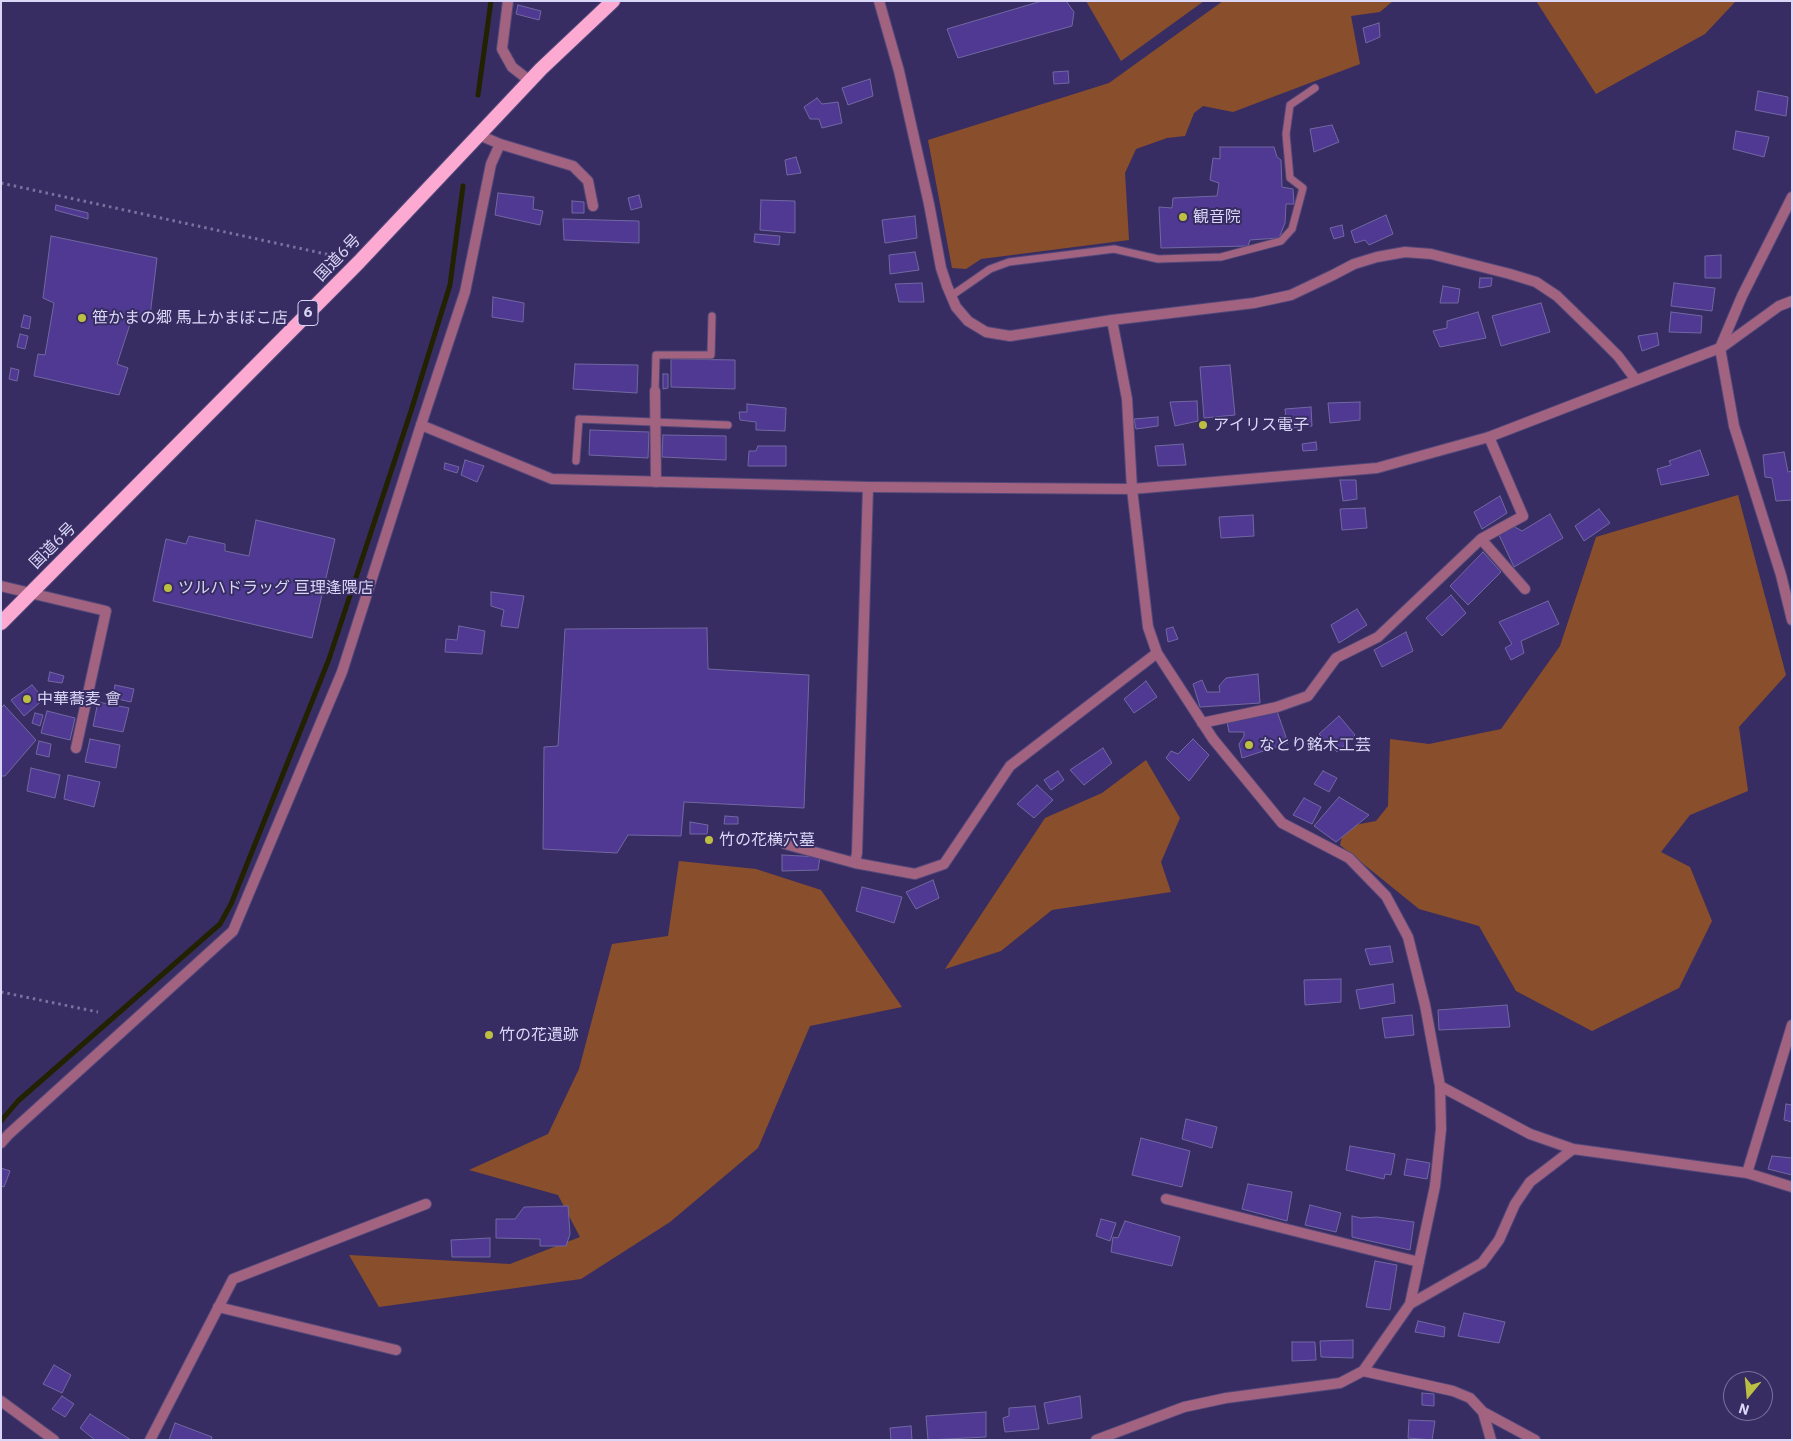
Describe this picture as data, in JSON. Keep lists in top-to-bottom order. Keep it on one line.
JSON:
{"streets":{"highway":["国道6号","6"]},"places":["観音院","笹かまの郷 馬上かまぼこ店","アイリス電子","ツルハドラッグ 亘理逢隈店","中華蕎麦 會","なとり銘木工芸","竹の花横穴墓","竹の花遺跡"],"north":"bottom"}
